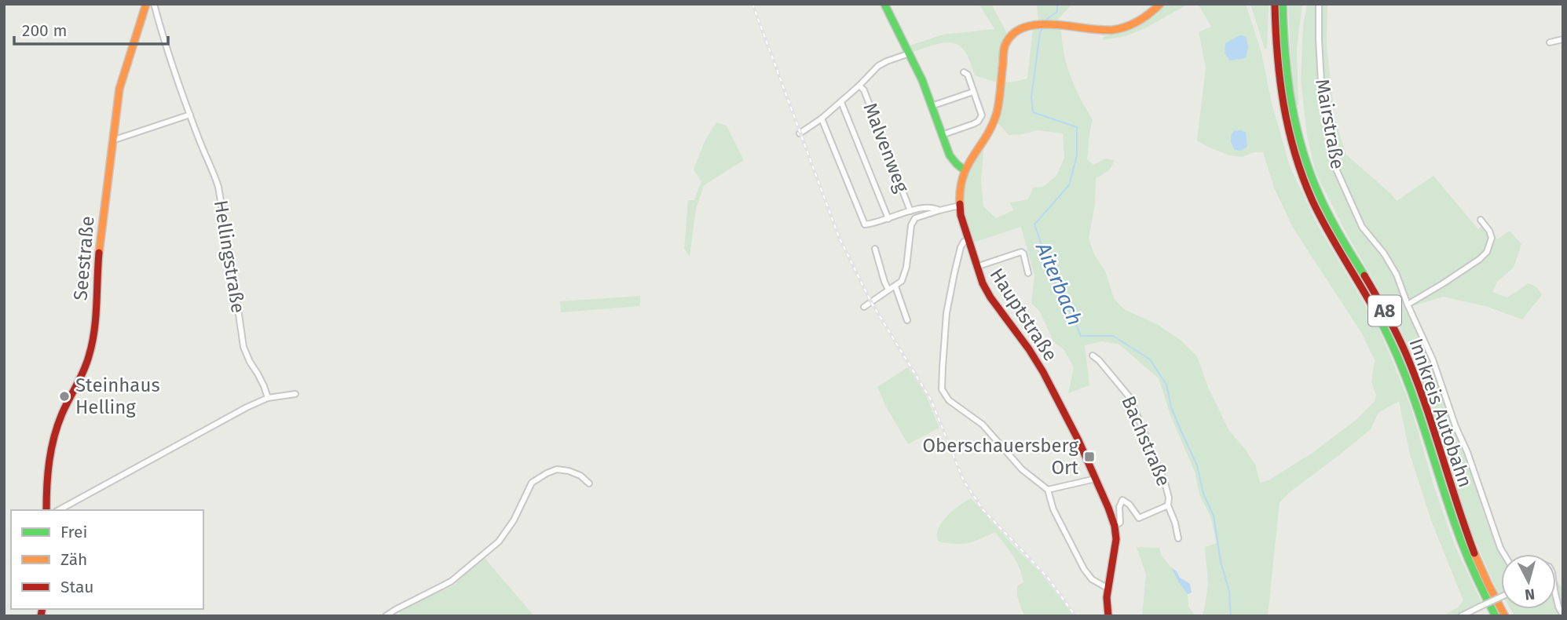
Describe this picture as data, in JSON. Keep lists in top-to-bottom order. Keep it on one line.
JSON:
{"streets":{"main road":["Seestraße","A8","Hauptstraße","Innkreis Autobahn"],"street":["Mairstraße","Malvenweg","Hellingstraße","Bachstraße"]},"crossings":[["Hauptstraße","Bachstraße"]],"water":["Aiterbach"],"places":{"other":["Steinhaus Helling"],"transit":["Oberschauersberg Ort"]},"legend":["Frei","Zäh","Stau"],"scale_bar":"200 m","north":"bottom"}
